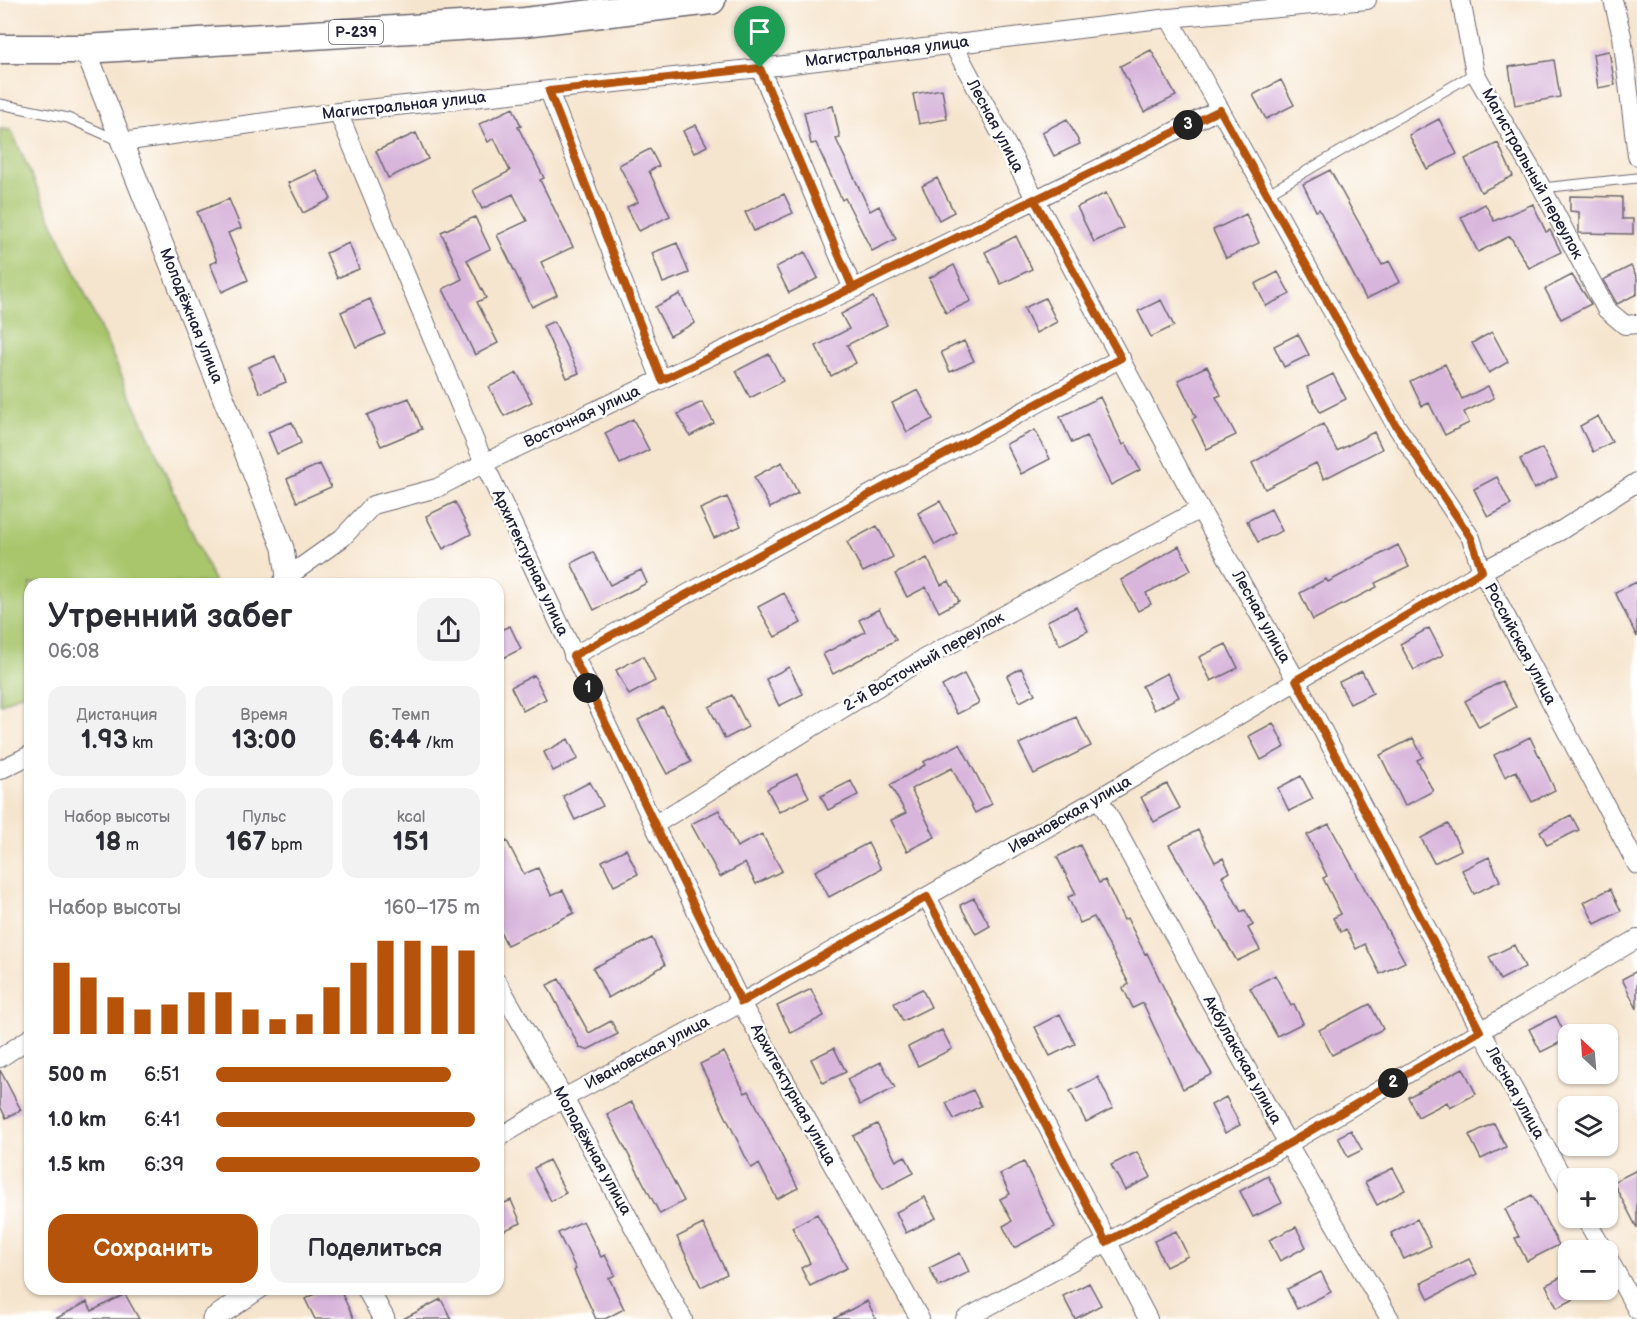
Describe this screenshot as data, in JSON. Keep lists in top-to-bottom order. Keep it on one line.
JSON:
{"streets":{"highway":["Р-239"],"street":["Магистральная улица","Лесная улица","Магистральный переулок","Молодёжная улица","Восточная улица","Архитектурная улица","Российская улица","2-й Восточный переулок","Ивановская улица","Акбулакская улица"]},"crossings":[["Р-239","Молодёжная улица"],["Магистральная улица","Лесная улица"],["Магистральная улица","Молодёжная улица"],["Магистральная улица","Архитектурная улица"],["Магистральная улица","Российская улица"],["Лесная улица","Восточная улица"],["Лесная улица","2-й Восточный переулок"],["Лесная улица","Ивановская улица"],["Молодёжная улица","Ивановская улица"],["Восточная улица","Архитектурная улица"],["Восточная улица","Российская улица"],["Архитектурная улица","2-й Восточный переулок"],["Архитектурная улица","Ивановская улица"],["Российская улица","Ивановская улица"],["Ивановская улица","Акбулакская улица"]],"north":"top left","page":{"pins":["3","1","2"],"heading":["Утренний забег","06:08"],"stats":[["Дистанция","1.93 km"],["Время","13:00"],["Темп","6:44 /km"],["Набор высоты","18 m"],["Пульс","167 bpm"],["kcal","151"]],"chart":["Набор высоты","160–175 m"],"map_buttons":["+","−"],"list":[{"name":"500 m","note":"6:51"},{"name":"1.0 km","note":"6:41"},{"name":"1.5 km","note":"6:39"}],"buttons":["Сохранить","Поделиться"]}}
